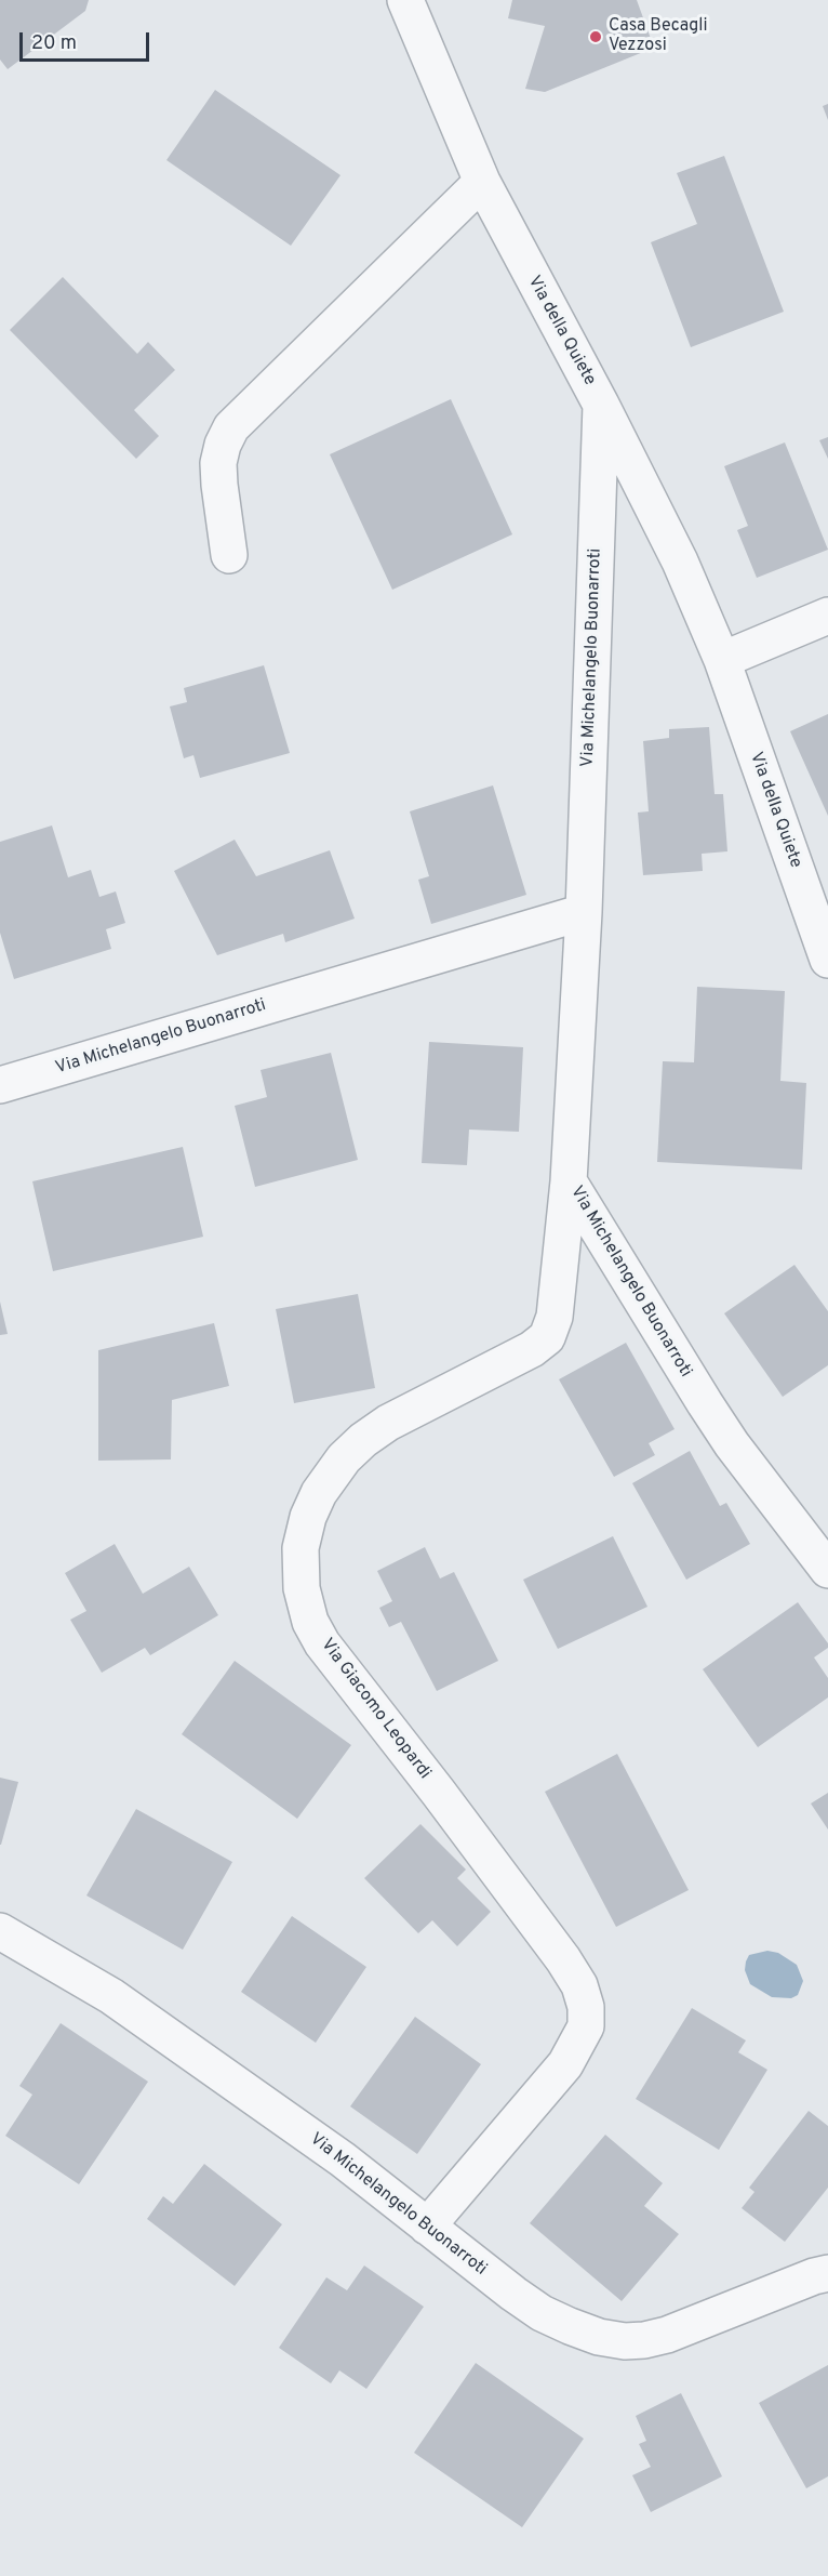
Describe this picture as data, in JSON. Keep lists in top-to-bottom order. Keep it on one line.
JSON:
{"streets":{"street":["Via della Quiete","Via Michelangelo Buonarroti","Via Giacomo Leopardi"]},"crossings":[["Via della Quiete","Via Michelangelo Buonarroti"],["Via Michelangelo Buonarroti","Via Giacomo Leopardi"]],"places":["Casa Becagli Vezzosi"],"scale_bar":"20 m"}
